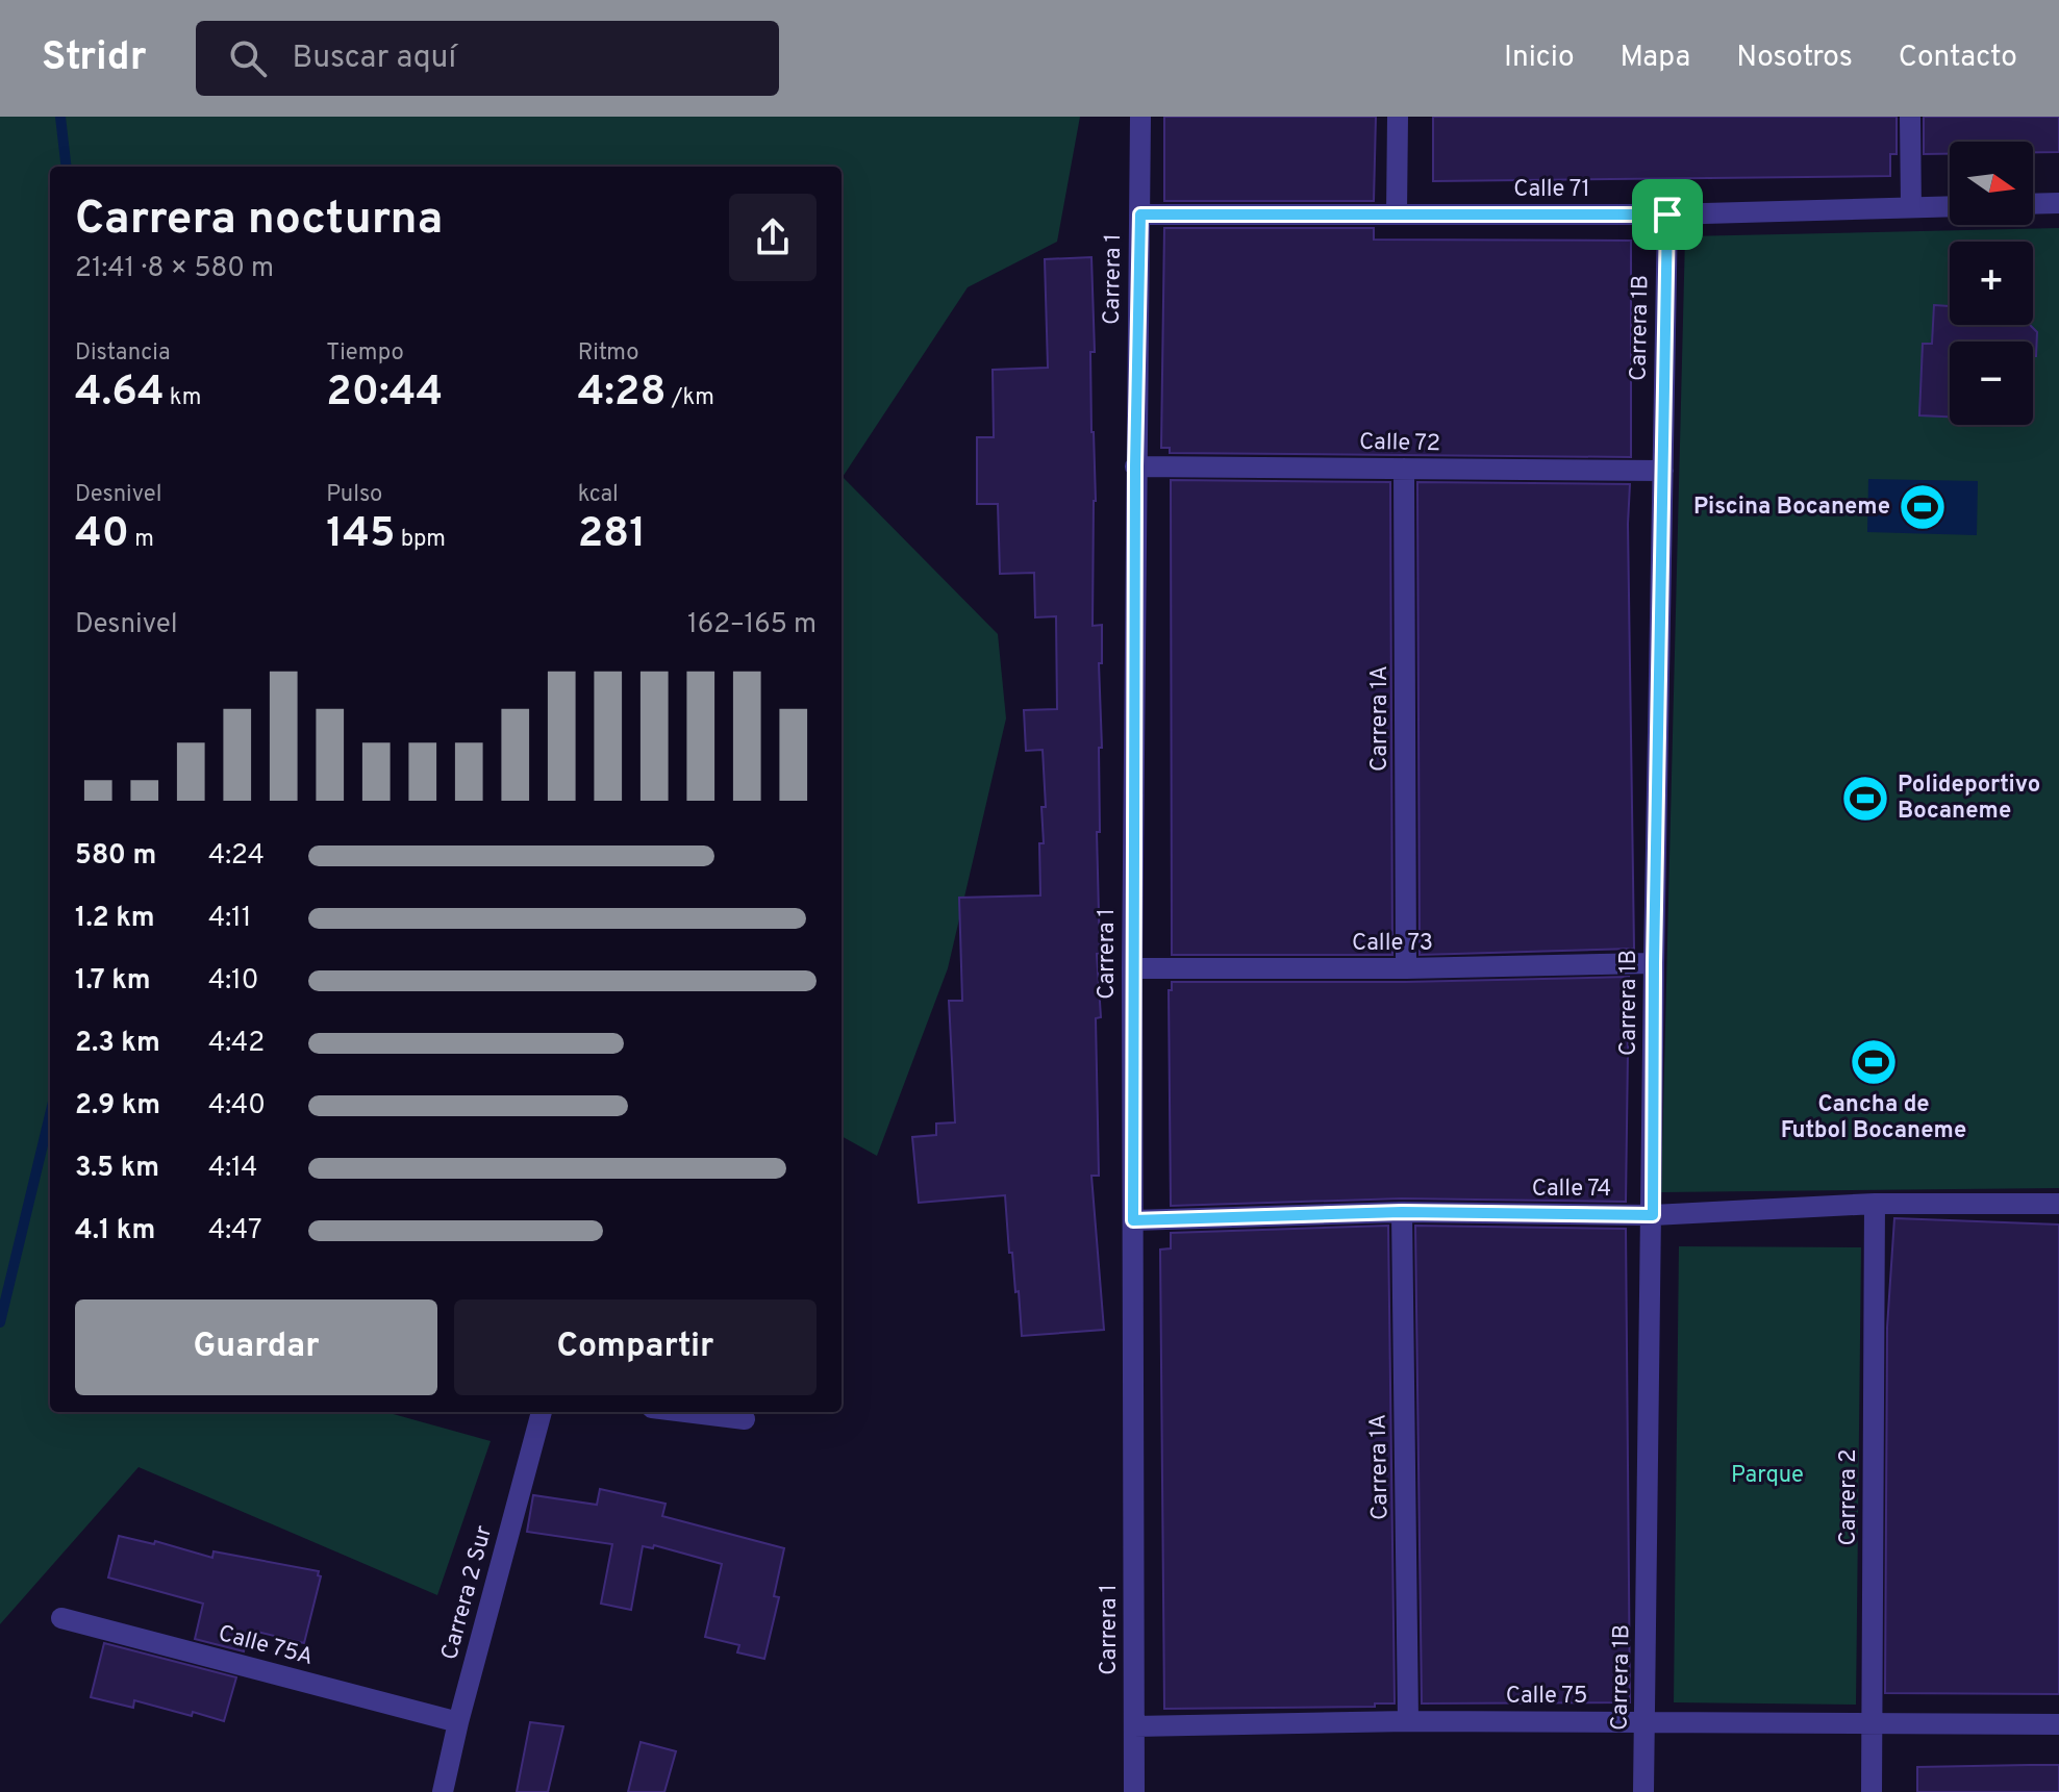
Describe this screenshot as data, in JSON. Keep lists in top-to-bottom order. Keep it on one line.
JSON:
{"streets":{"street":["Calle 71","Carrera 1","Carrera 1B","Calle 72","Carrera 1A","Calle 73","Calle 74","Carrera 2","Carrera 2 Sur","Calle 75A","Calle 75"]},"crossings":[["Calle 71","Carrera 1"],["Calle 71","Carrera 1B"],["Carrera 1","Calle 72"],["Carrera 1","Calle 73"],["Carrera 1","Calle 74"],["Carrera 1","Calle 75"],["Carrera 1B","Calle 72"],["Carrera 1B","Calle 73"],["Carrera 1B","Calle 74"],["Carrera 1B","Calle 75"],["Calle 72","Carrera 1A"],["Carrera 1A","Calle 73"],["Carrera 1A","Calle 74"],["Carrera 1A","Calle 75"],["Calle 74","Carrera 2"],["Carrera 2","Calle 75"],["Carrera 2 Sur","Calle 75A"]],"parks":["Parque"],"places":{"sports":["Piscina Bocaneme","Polideportivo Bocaneme","Cancha de Futbol Bocaneme"]},"north":"right","page":{"header":"Stridr","search":"Buscar aquí","nav":["Inicio","Mapa","Nosotros","Contacto"],"map_buttons":["+","−"],"heading":["Carrera nocturna","21:41 · 8 × 580 m"],"stats":[["Distancia","4.64 km"],["Tiempo","20:44"],["Ritmo","4:28 /km"],["Desnivel","40 m"],["Pulso","145 bpm"],["kcal","281"]],"chart":["Desnivel","162–165 m"],"list":[{"name":"580 m","note":"4:24"},{"name":"1.2 km","note":"4:11"},{"name":"1.7 km","note":"4:10"},{"name":"2.3 km","note":"4:42"},{"name":"2.9 km","note":"4:40"},{"name":"3.5 km","note":"4:14"},{"name":"4.1 km","note":"4:47"}],"buttons":["Guardar","Compartir"]}}
